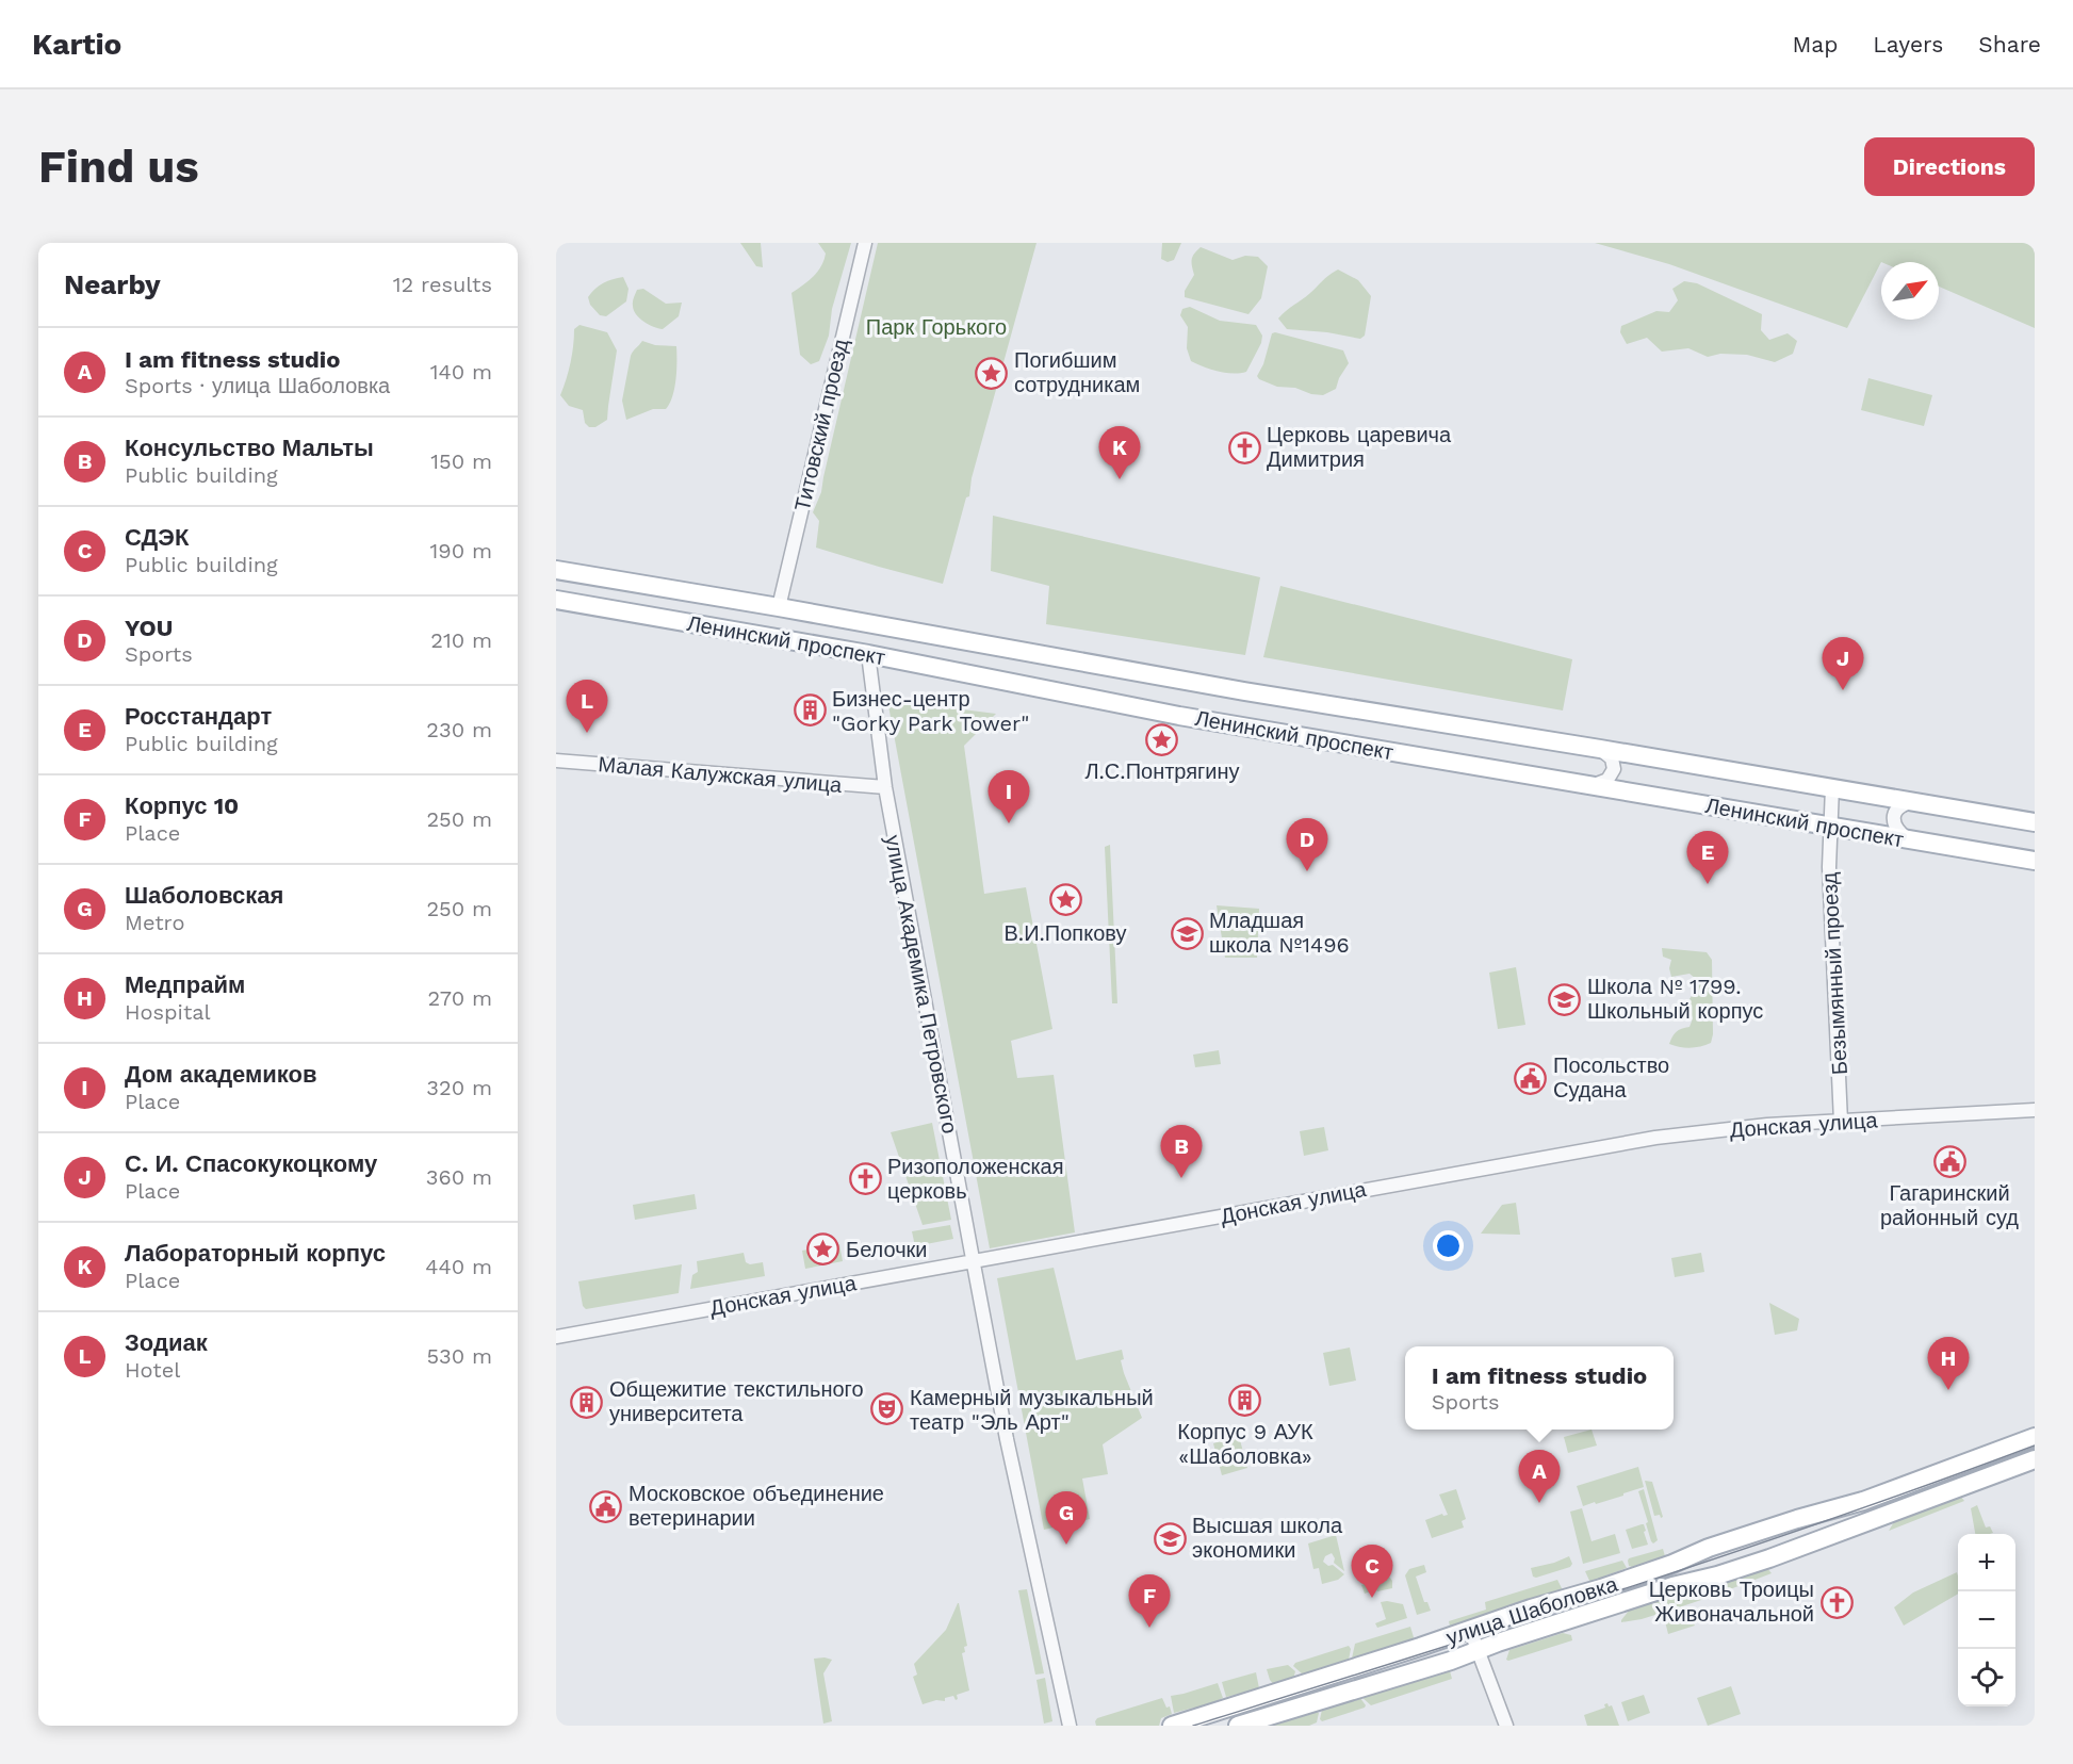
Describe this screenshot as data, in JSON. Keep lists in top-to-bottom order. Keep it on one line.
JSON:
{"streets":{"main road":["Ленинский проспект","улица Шаболовка"],"street":["Титовский проезд","Малая Калужская улица","Безымянный проезд","улица Академика Петровского","Донская улица"]},"crossings":[["Титовский проезд","Ленинский проспект"],["Ленинский проспект","Безымянный проезд"],["Ленинский проспект","улица Академика Петровского"],["Малая Калужская улица","улица Академика Петровского"],["Безымянный проезд","Донская улица"],["улица Академика Петровского","Донская улица"]],"parks":["Парк Горького"],"places":{"place":["Погибшим сотрудникам","Л.С.Понтрягину","В.И.Попкову","Белочки"],"church":["Церковь царевича Димитрия","Ризоположенская церковь","Церковь Троицы Живоначальной"],"building":["Бизнес-центр \"Gorky Park Tower\"","Корпус 9 АУК «Шаболовка»","Общежитие текстильного университета"],"school or university":["Младшая школа №1496","Школа № 1799. Школьный корпус","Высшая школа экономики"],"public building":["Посольство Судана","Гагаринский районный суд","Московское объединение ветеринарии"],"theatre":["Камерный музыкальный театр \"Эль Арт\""]},"north":"top right","page":{"header":"Kartio","nav":["Map","Layers","Share"],"buttons":"Directions","title":"Find us","heading":["Nearby","12 results"],"list":[{"mark":"A","name":"I am fitness studio","note":"Sports · улица Шаболовка","value":"140 m"},{"mark":"B","name":"Консульство Мальты","note":"Public building","value":"150 m"},{"mark":"C","name":"СДЭК","note":"Public building","value":"190 m"},{"mark":"D","name":"YOU","note":"Sports","value":"210 m"},{"mark":"E","name":"Росстандарт","note":"Public building","value":"230 m"},{"mark":"F","name":"Корпус 10","note":"Place","value":"250 m"},{"mark":"G","name":"Шаболовская","note":"Metro","value":"250 m"},{"mark":"H","name":"Медпрайм","note":"Hospital","value":"270 m"},{"mark":"I","name":"Дом академиков","note":"Place","value":"320 m"},{"mark":"J","name":"С. И. Спасокукоцкому","note":"Place","value":"360 m"},{"mark":"K","name":"Лабораторный корпус","note":"Place","value":"440 m"},{"mark":"L","name":"Зодиак","note":"Hotel","value":"530 m"}],"pins":["K","J","L","I","D","E","B","H","A","G","C","F"],"popup":["I am fitness studio","Sports"],"map_buttons":["+","−"]}}
